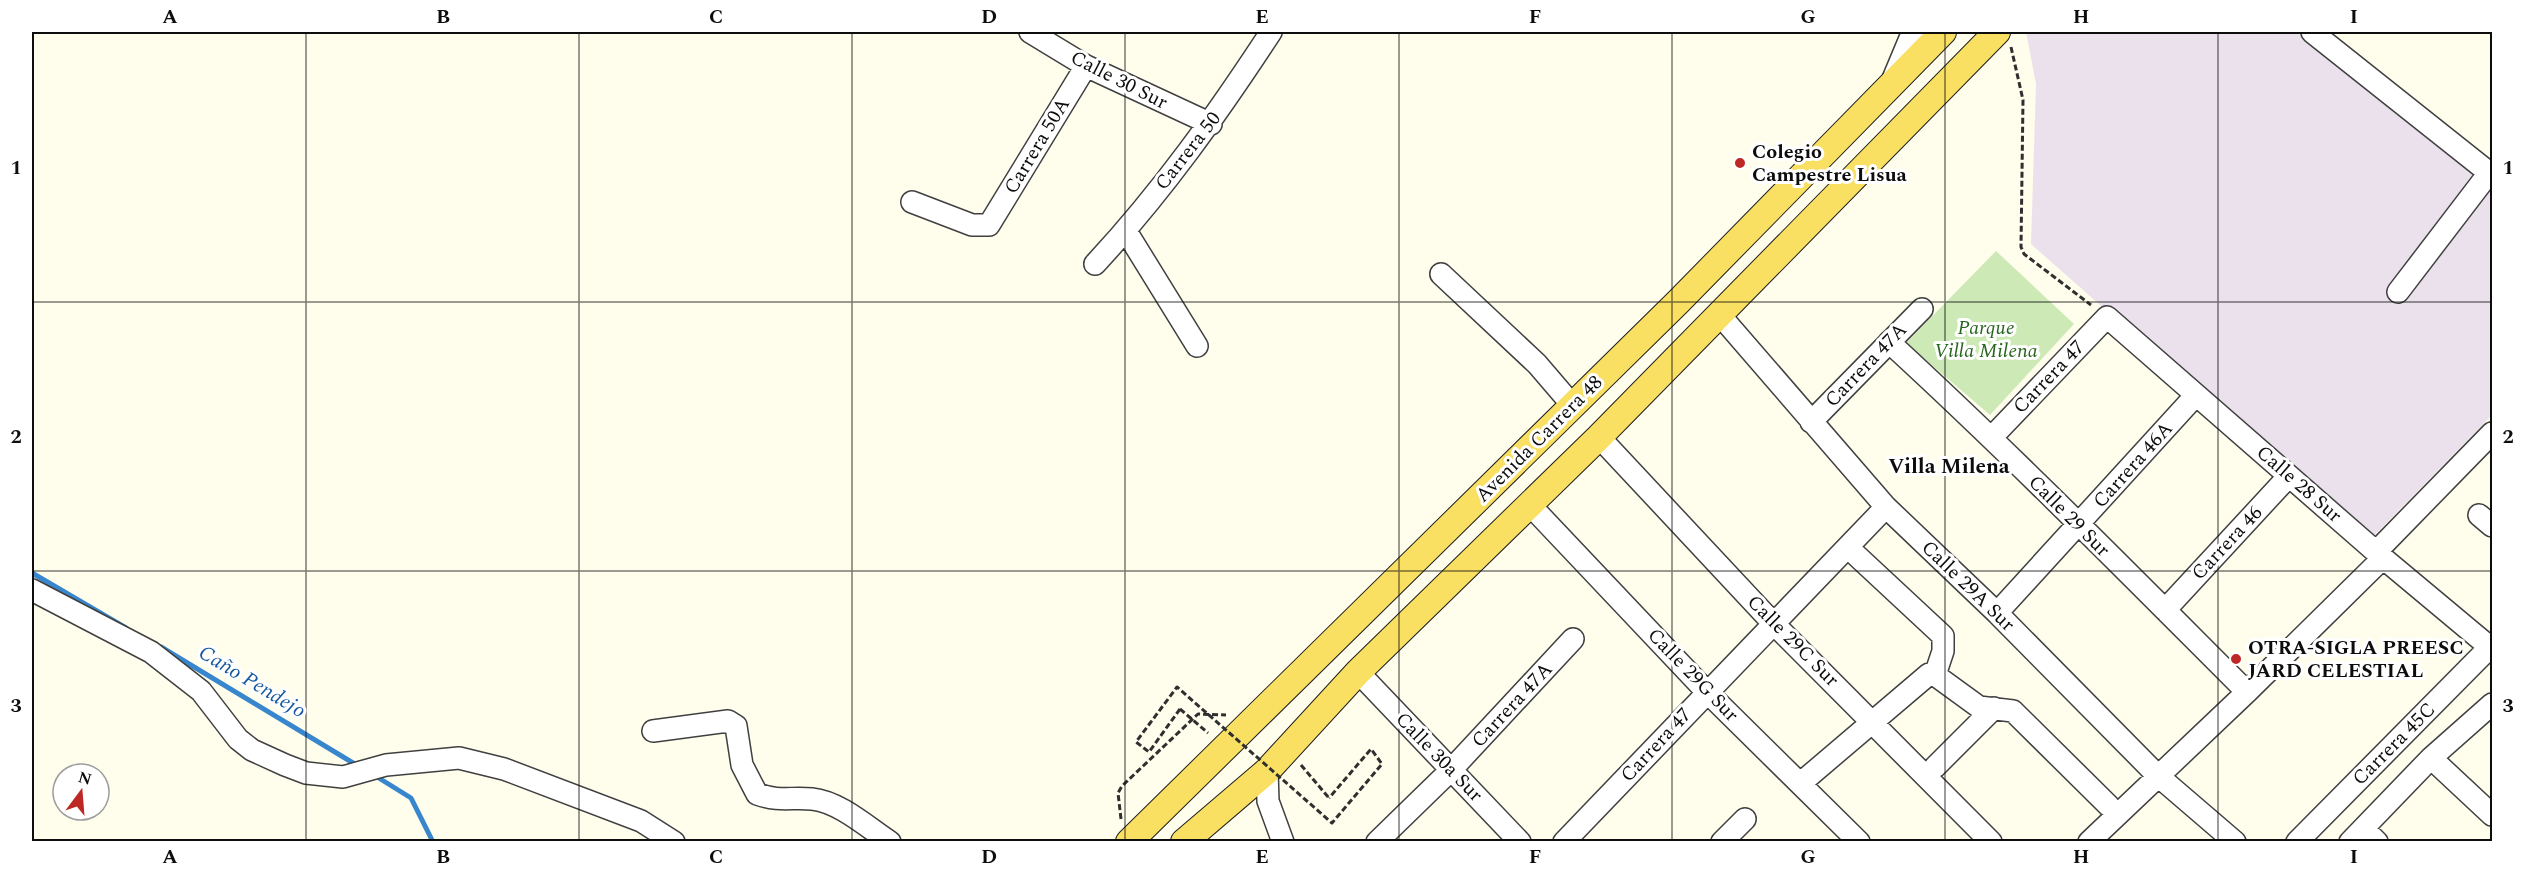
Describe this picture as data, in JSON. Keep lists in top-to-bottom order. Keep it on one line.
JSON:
{"streets":{"main road":["Avenida Carrera 48"],"street":["Calle 30 Sur","Carrera 50A","Carrera 50","Carrera 47A","Carrera 47","Carrera 46A","Calle 28 Sur","Calle 29 Sur","Carrera 46","Calle 29A Sur","Calle 29C Sur","Calle 29G Sur","Carrera 45C","Calle 30a Sur"]},"crossings":[["Calle 30 Sur","Carrera 50A"],["Calle 30 Sur","Carrera 50"],["Carrera 47A","Calle 29 Sur"],["Carrera 47A","Calle 29A Sur"],["Carrera 47A","Calle 30a Sur"],["Carrera 47","Calle 28 Sur"],["Carrera 47","Calle 29 Sur"],["Carrera 47","Calle 29A Sur"],["Carrera 47","Calle 29C Sur"],["Carrera 47","Calle 29G Sur"],["Avenida Carrera 48","Calle 29A Sur"],["Avenida Carrera 48","Calle 29C Sur"],["Avenida Carrera 48","Calle 29G Sur"],["Avenida Carrera 48","Calle 30a Sur"],["Carrera 46A","Calle 28 Sur"],["Carrera 46A","Calle 29 Sur"],["Carrera 46A","Calle 29A Sur"],["Calle 28 Sur","Carrera 46"],["Calle 28 Sur","Carrera 45C"],["Calle 29 Sur","Carrera 46"]],"districts":["Villa Milena"],"water":["Caño Pendejo"],"parks":["Parque Villa Milena"],"places":["Colegio Campestre Lisua","OTRA-SIGLA PREESC JARD CELESTIAL"],"north":"top","grid":{"columns":["A","B","C","D","E","F","G","H","I"],"rows":["1","2","3"]}}
